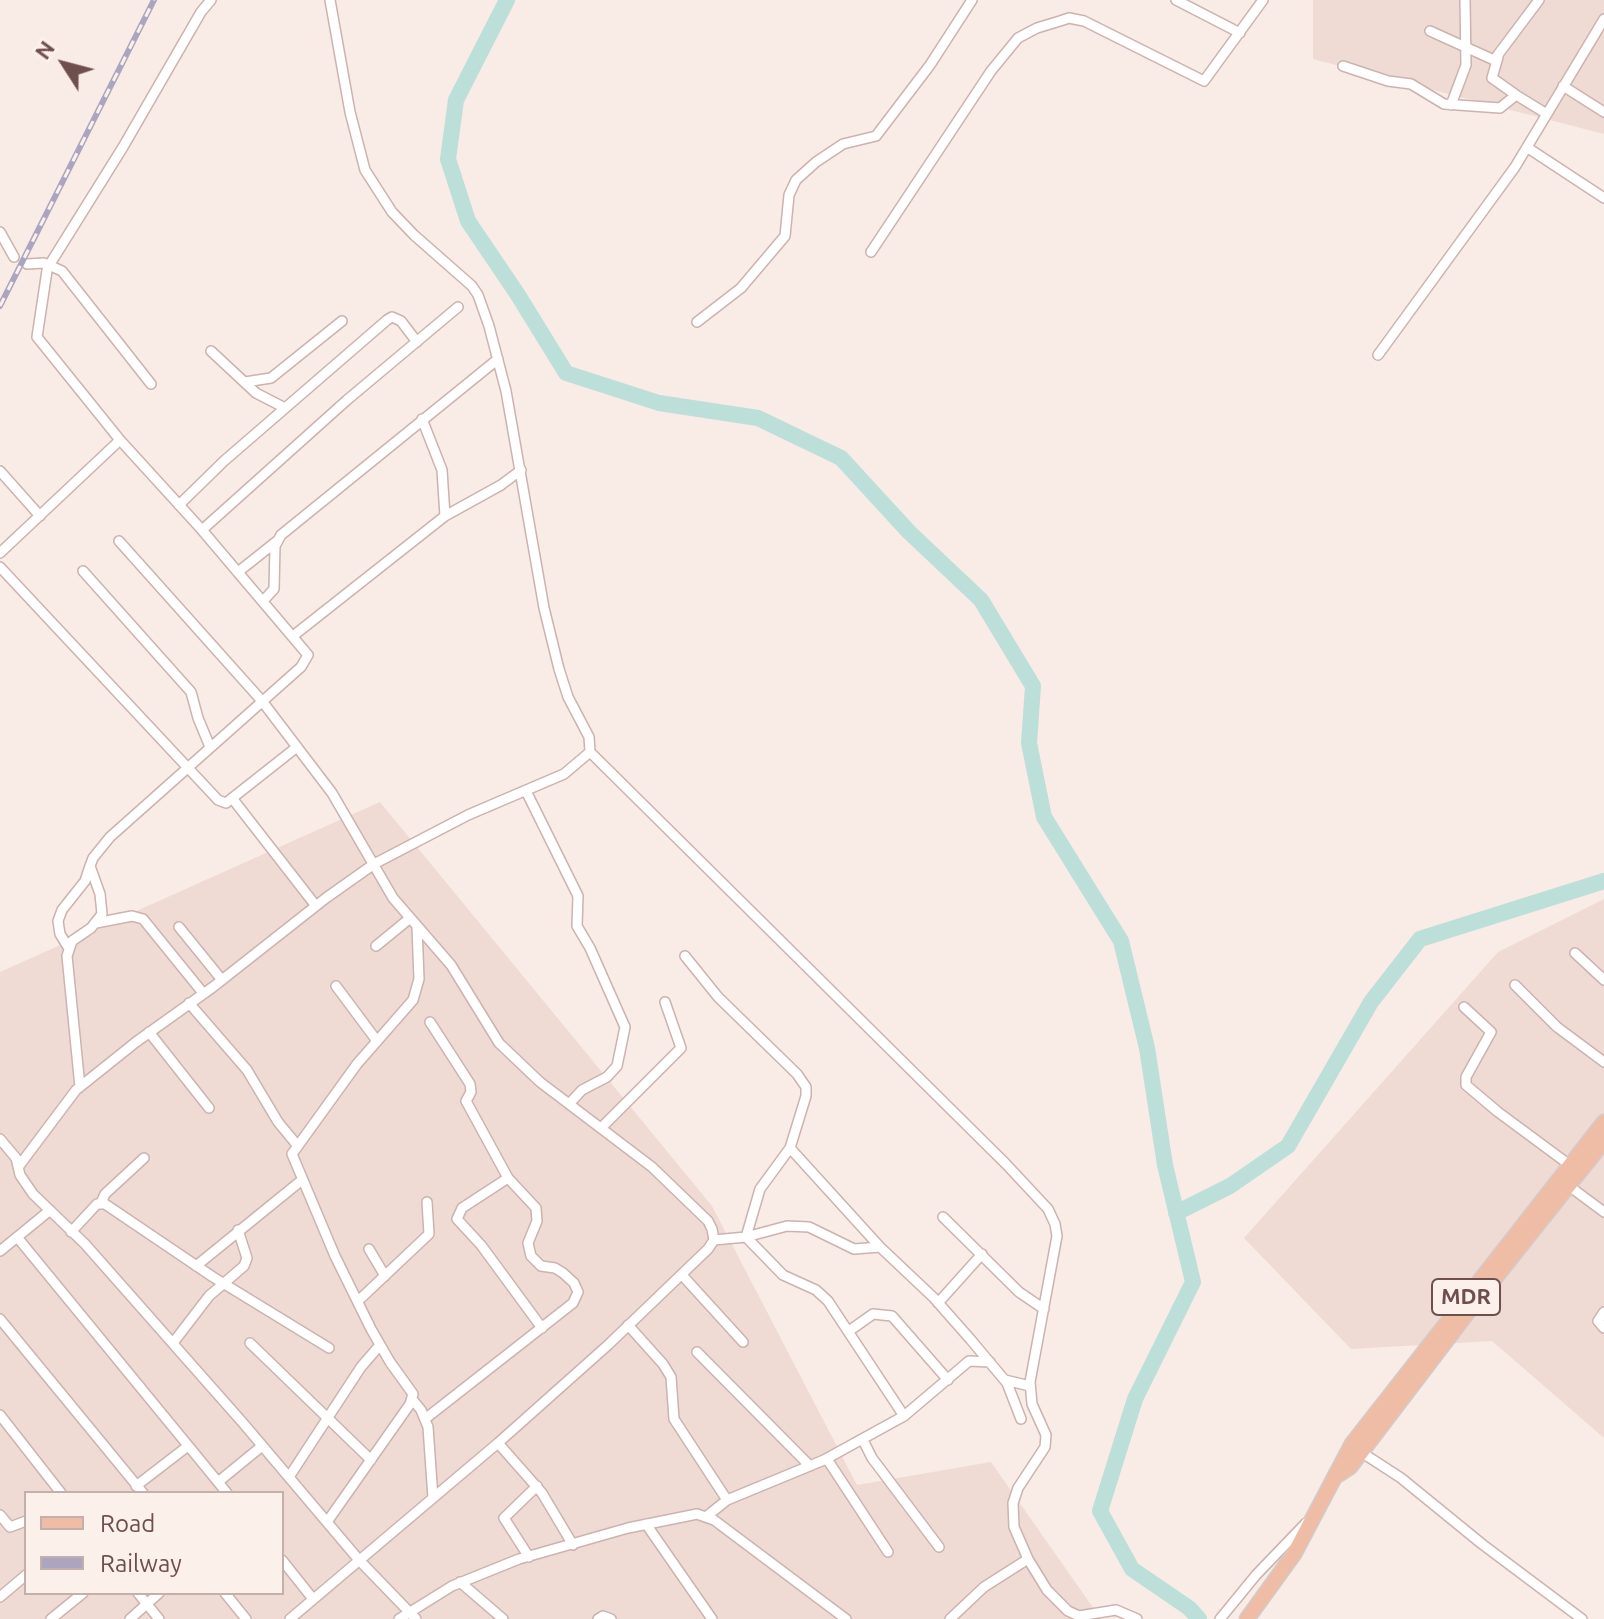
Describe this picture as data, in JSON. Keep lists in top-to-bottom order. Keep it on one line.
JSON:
{"streets":{"main road":["MDR"]},"legend":["Road","Railway"],"north":"top left"}
